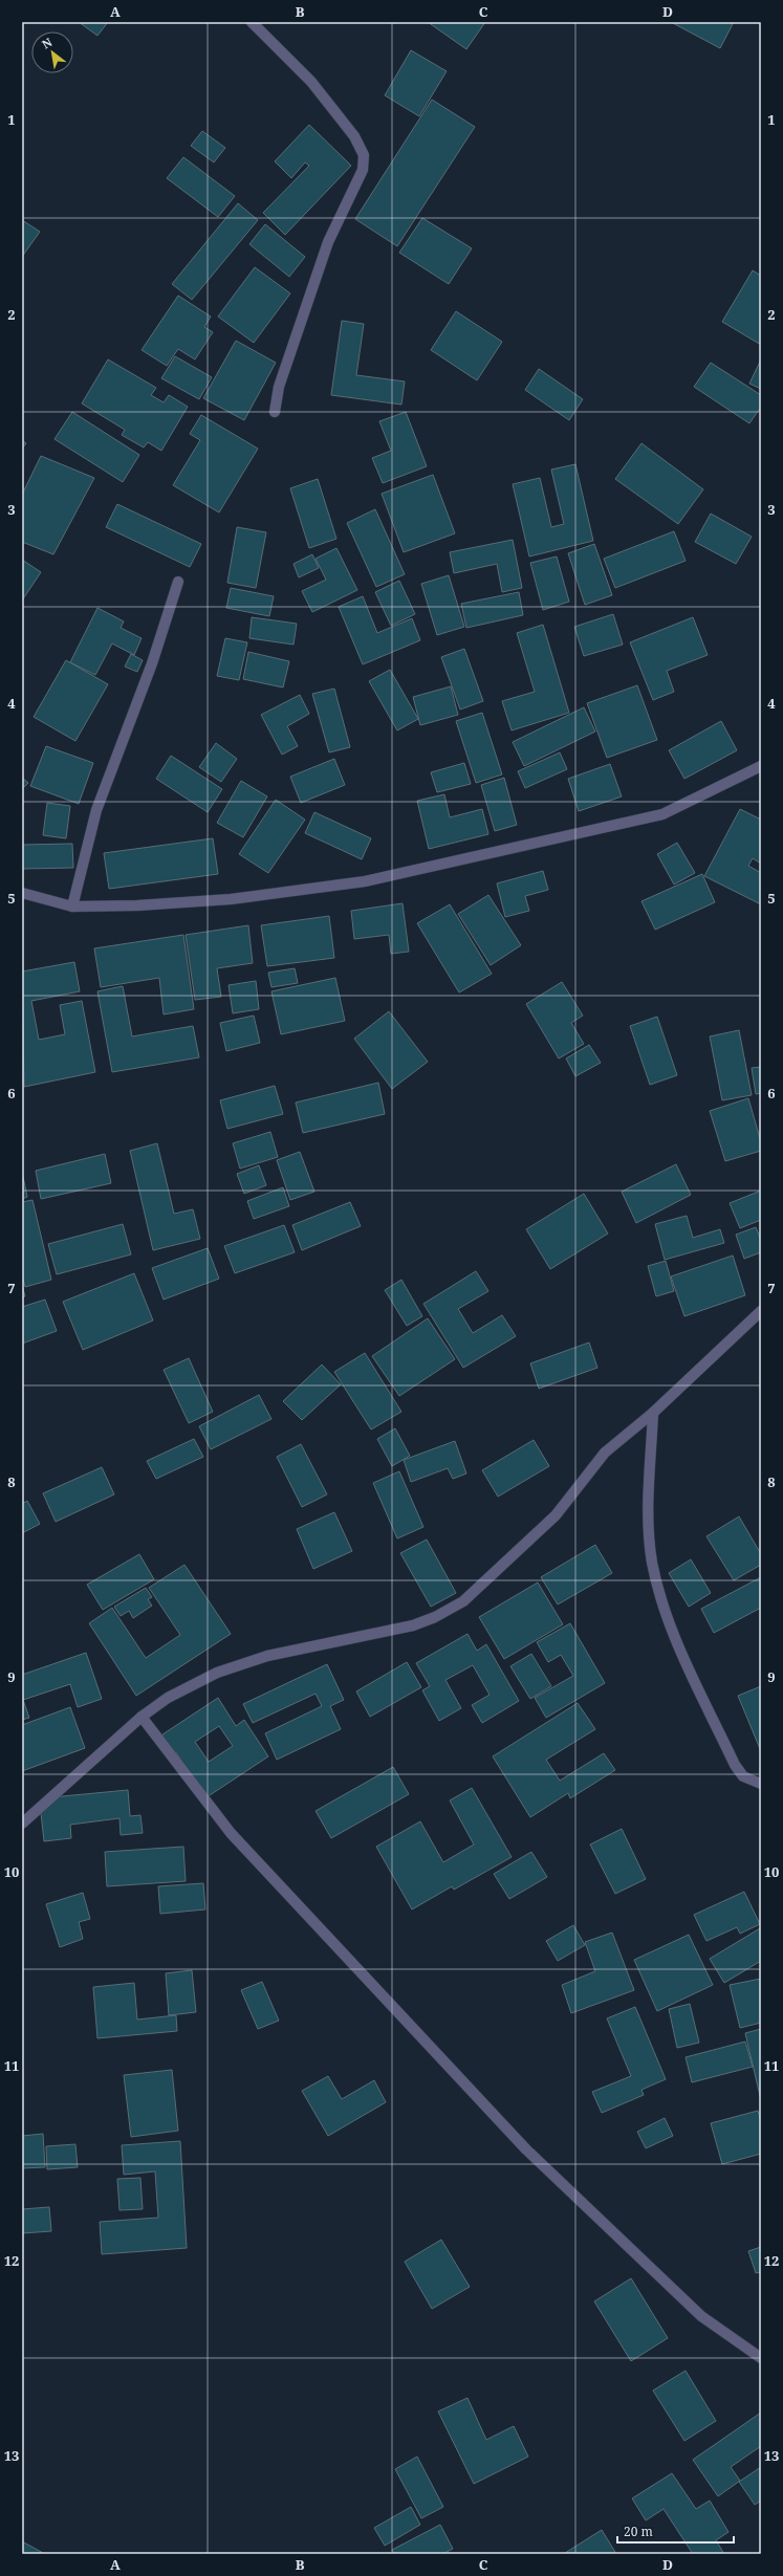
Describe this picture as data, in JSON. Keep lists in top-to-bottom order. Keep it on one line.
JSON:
{"scale_bar":"20 m","north":"top left","grid":{"columns":["A","B","C","D"],"rows":["1","2","3","4","5","6","7","8","9","10","11","12","13"]}}
